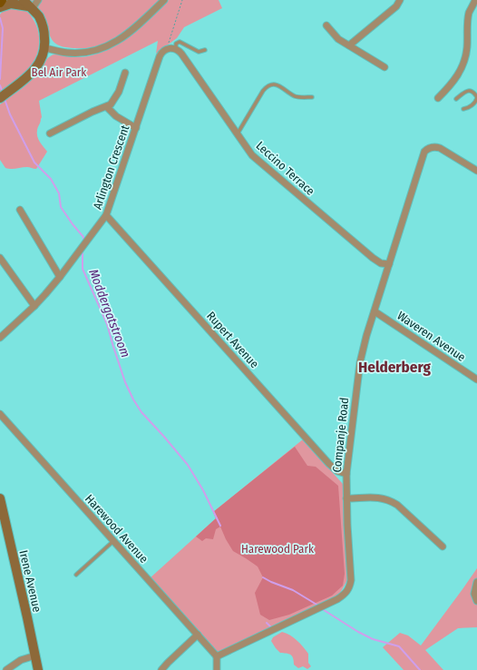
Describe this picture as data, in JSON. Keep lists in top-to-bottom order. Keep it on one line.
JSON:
{"streets":{"street":["Arlington Crescent","Leccino Terrace","Waveren Avenue","Rupert Avenue","Companje Road","Harewood Avenue","Irene Avenue"]},"crossings":[["Arlington Crescent","Rupert Avenue"],["Leccino Terrace","Companje Road"],["Waveren Avenue","Companje Road"],["Rupert Avenue","Companje Road"],["Companje Road","Harewood Avenue"]],"districts":["Helderberg"],"water":["Moddergatstroom"],"parks":["Bel Air Park","Harewood Park"]}
